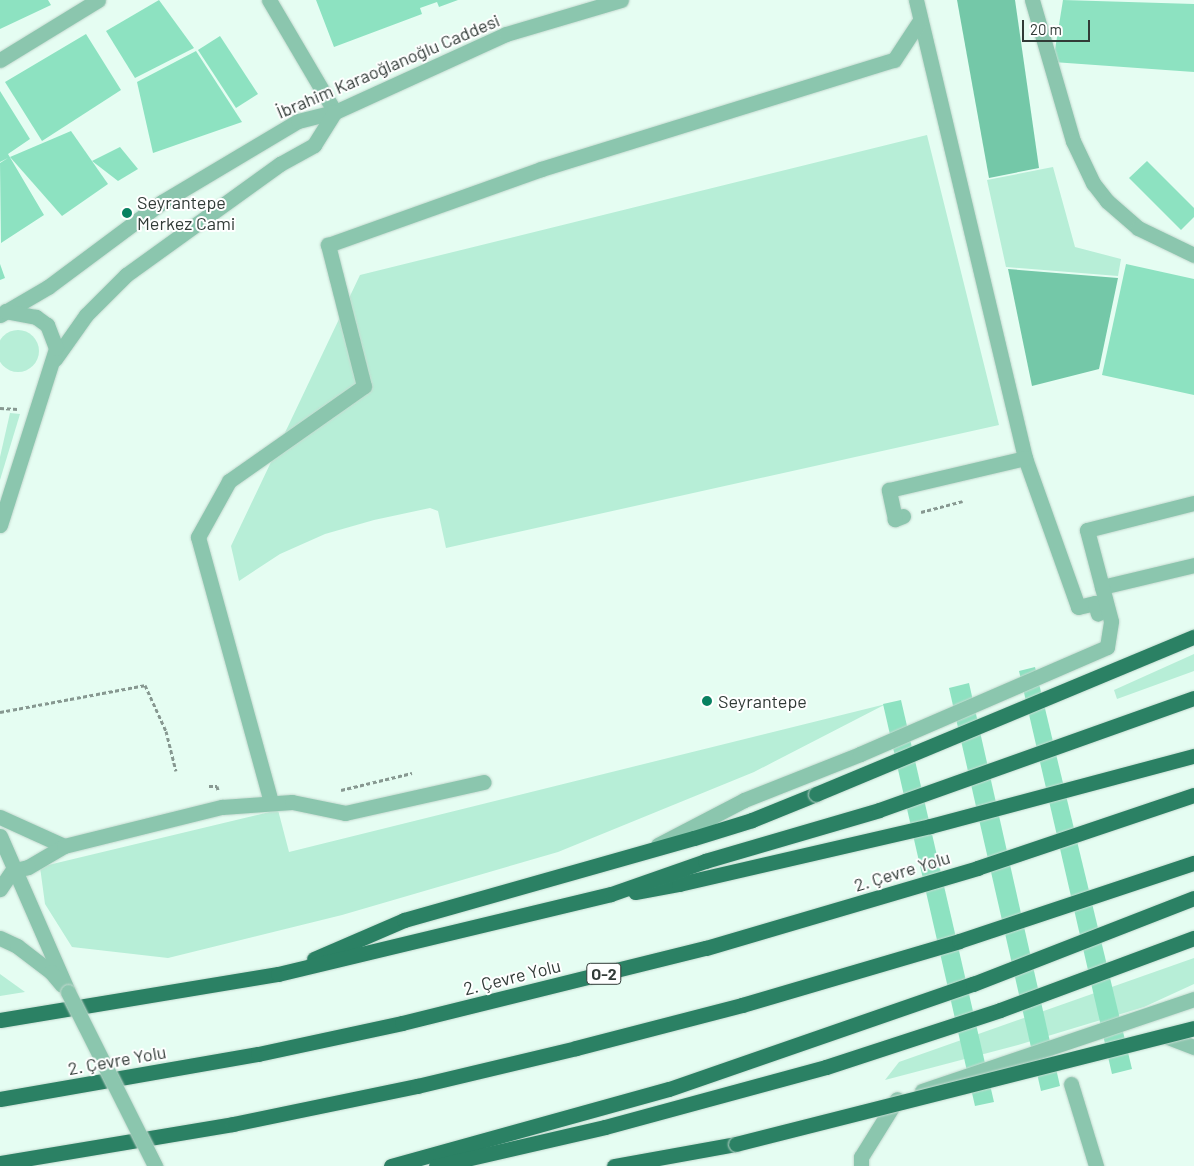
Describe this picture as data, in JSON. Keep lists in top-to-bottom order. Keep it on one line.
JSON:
{"streets":{"highway":["2. Çevre Yolu","O-2"],"street":["İbrahim Karaoğlanoğlu Caddesi"]},"places":["Seyrantepe Merkez Cami","Seyrantepe"],"scale_bar":"20 m"}
